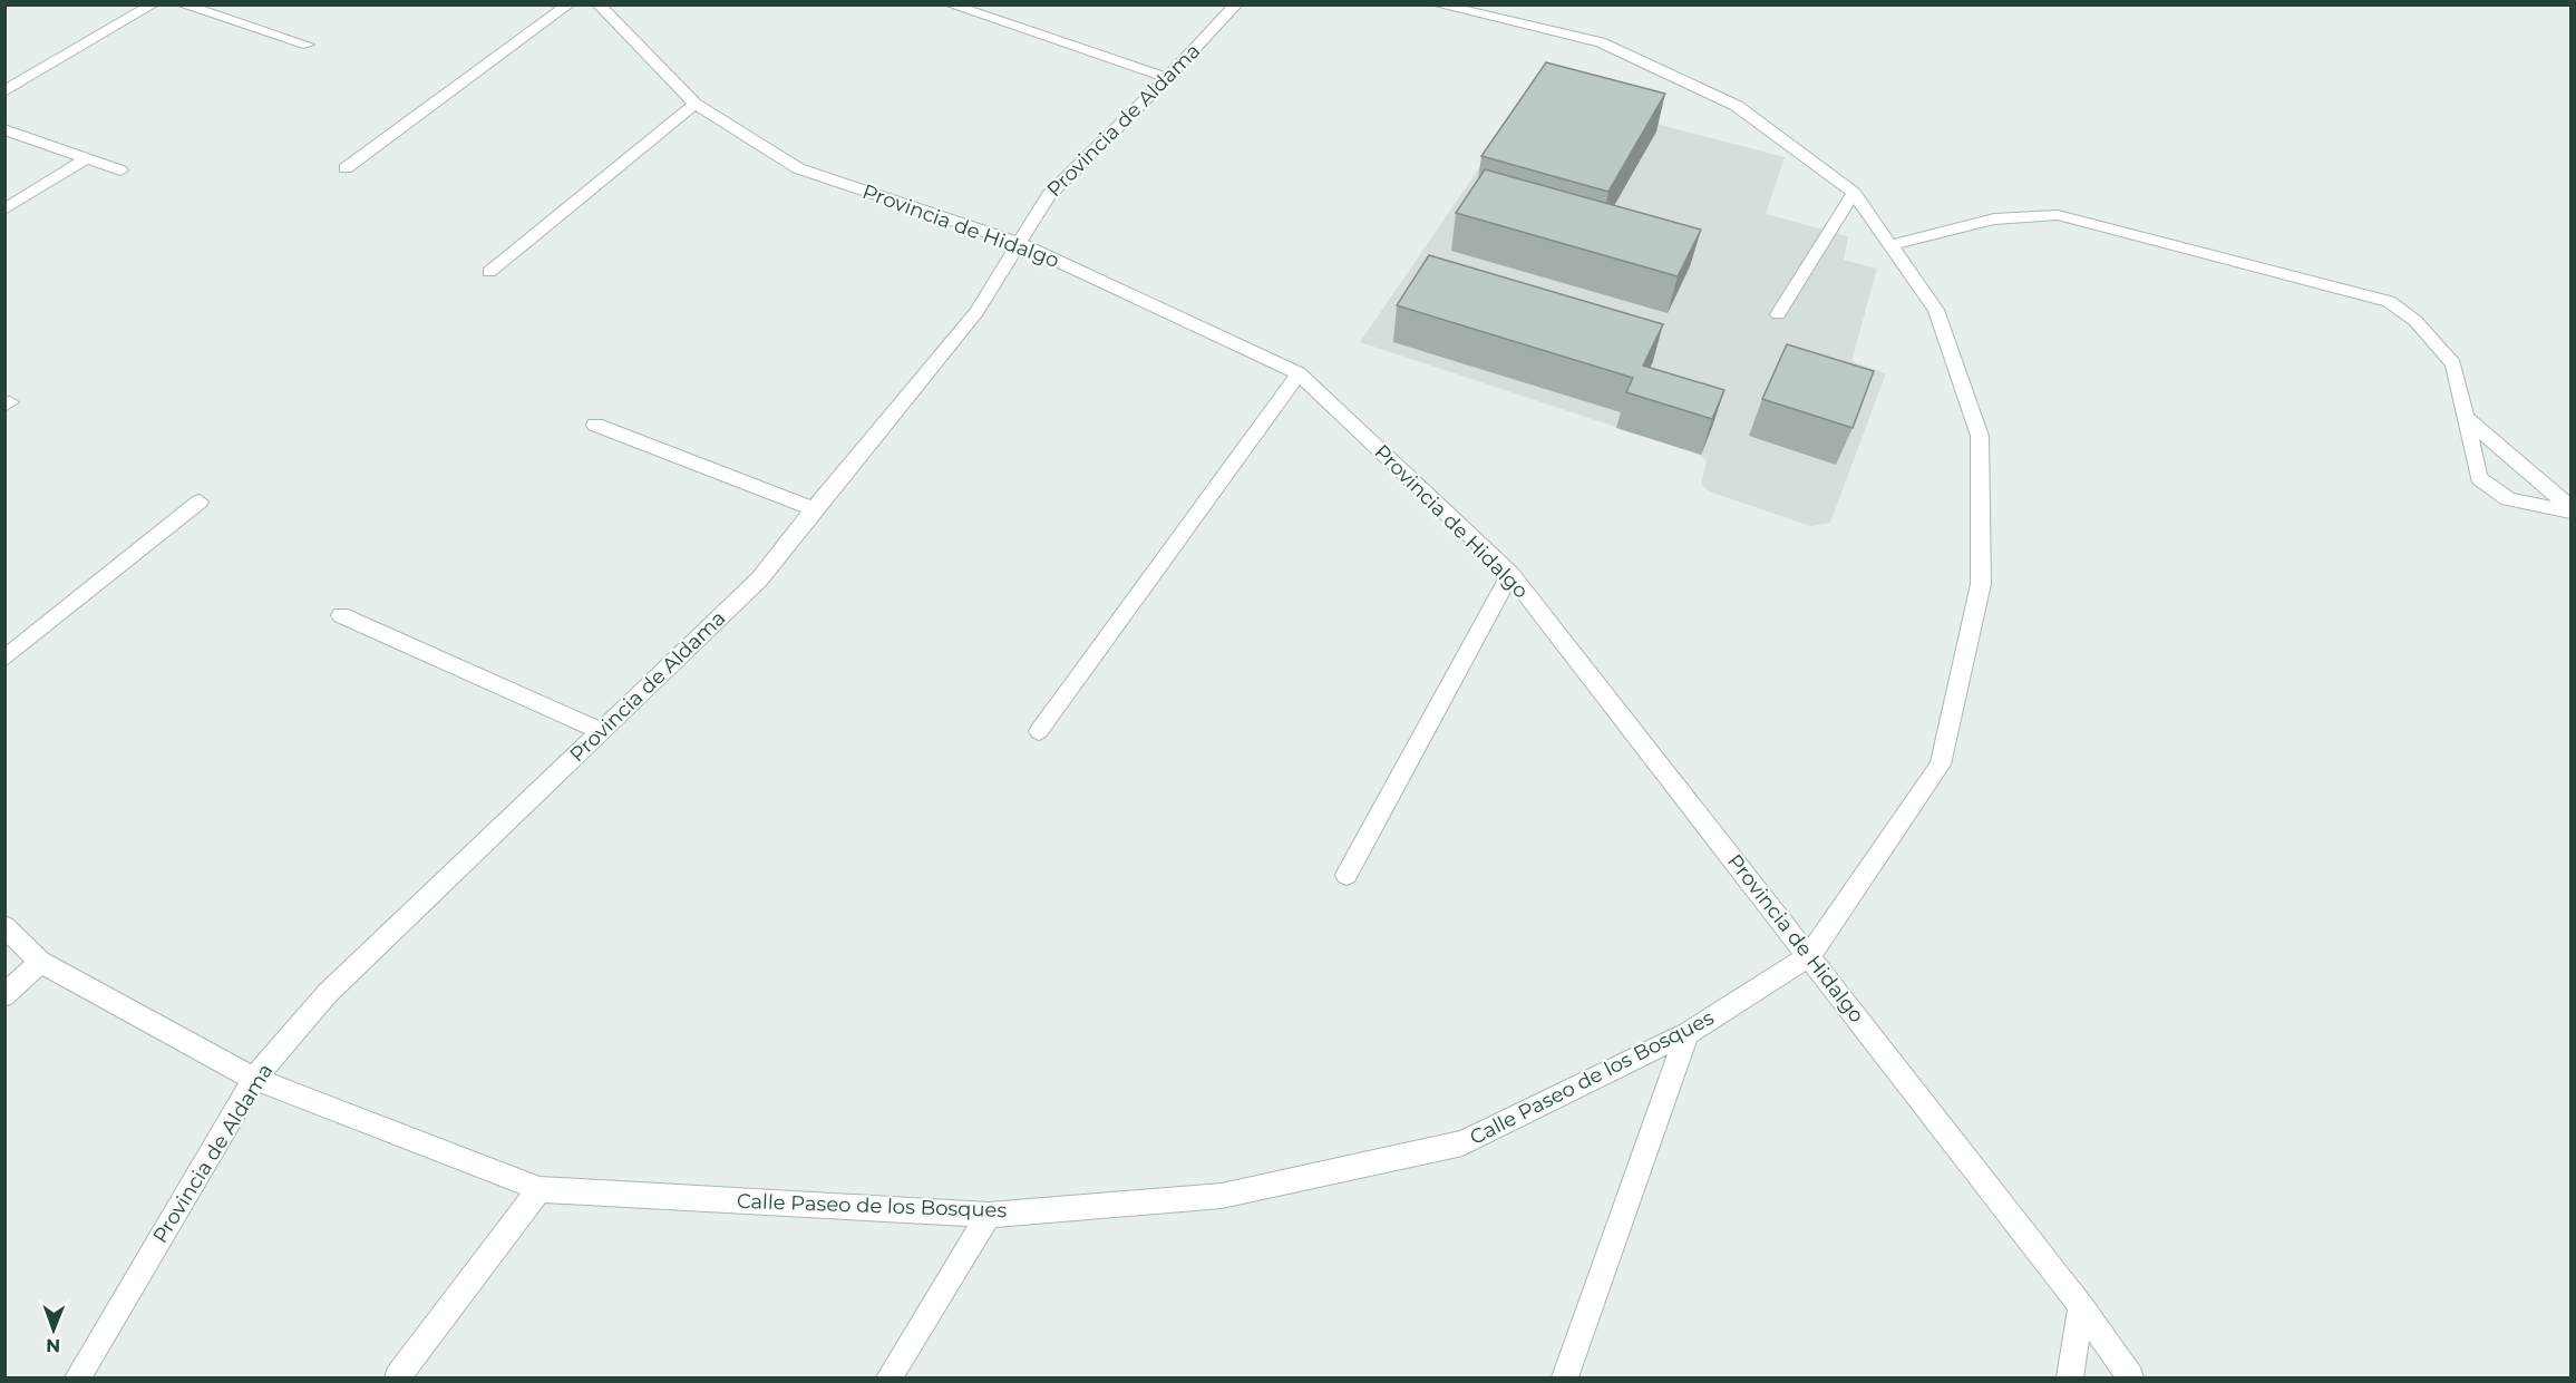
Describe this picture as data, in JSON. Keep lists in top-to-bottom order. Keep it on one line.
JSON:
{"streets":{"street":["Provincia de Aldama","Provincia de Hidalgo","Calle Paseo de los Bosques"]},"crossings":[["Provincia de Aldama","Provincia de Hidalgo"],["Provincia de Aldama","Calle Paseo de los Bosques"],["Provincia de Hidalgo","Calle Paseo de los Bosques"]],"north":"bottom"}
